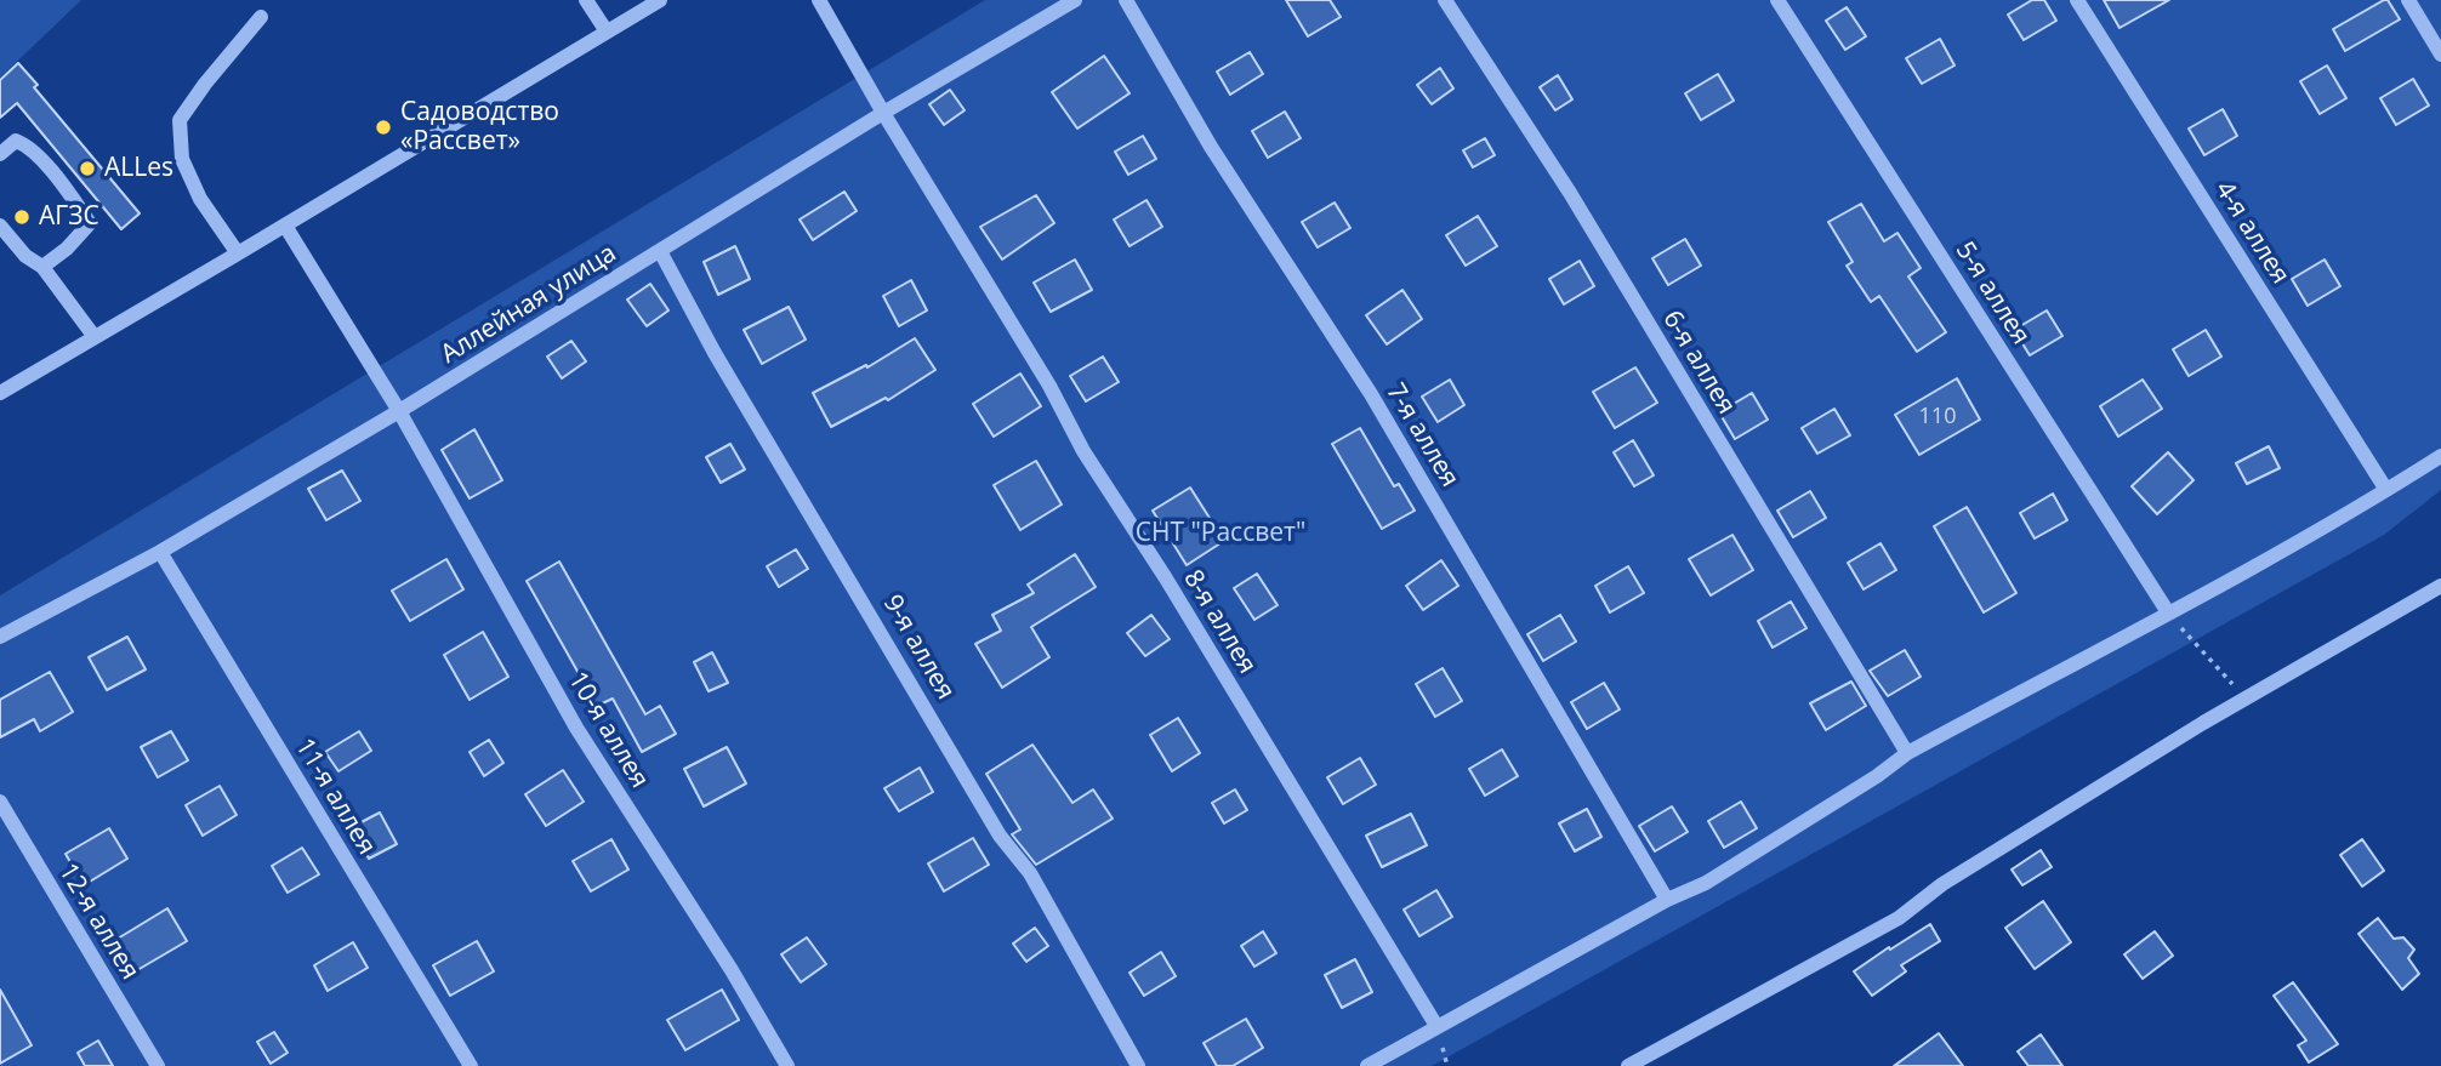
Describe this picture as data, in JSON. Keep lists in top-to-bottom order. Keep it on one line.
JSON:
{"streets":{"street":["4-я аллея","5-я аллея","Аллейная улица","6-я аллея","7-я аллея","8-я аллея","9-я аллея","10-я аллея","11-я аллея","12-я аллея"]},"crossings":[["Аллейная улица","8-я аллея"],["Аллейная улица","9-я аллея"],["Аллейная улица","10-я аллея"],["Аллейная улица","11-я аллея"]],"parks":["СНТ \"Рассвет\""],"places":["Садоводство «Рассвет»","ALLes","АГЗС"],"house_numbers":["110"]}
